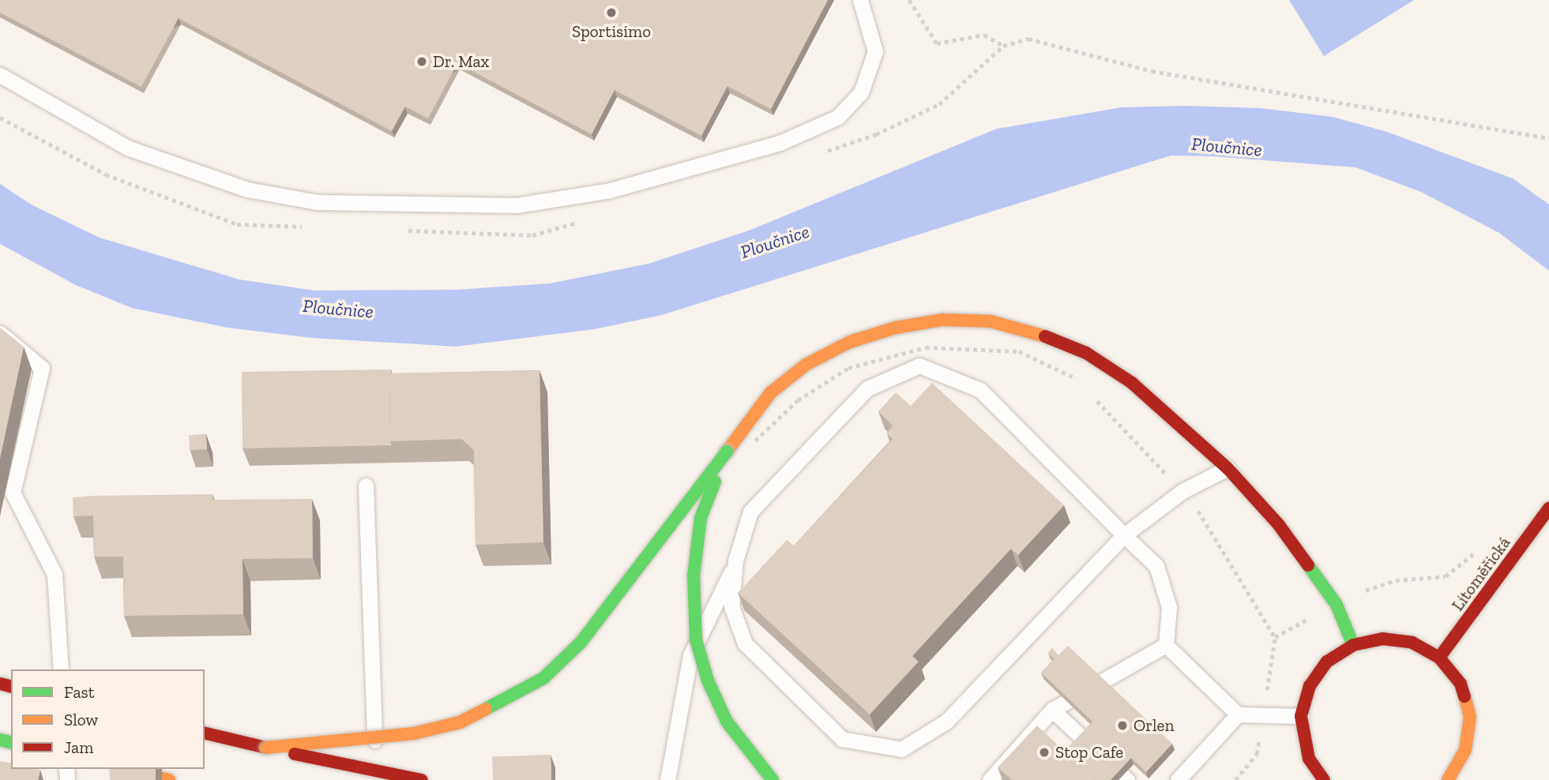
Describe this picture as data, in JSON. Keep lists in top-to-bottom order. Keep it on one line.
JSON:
{"streets":{"main road":["Litoměřická"]},"water":["Ploučnice"],"places":["Sportisimo","Dr. Max","Orlen","Stop Cafe"],"legend":["Fast","Slow","Jam"]}
